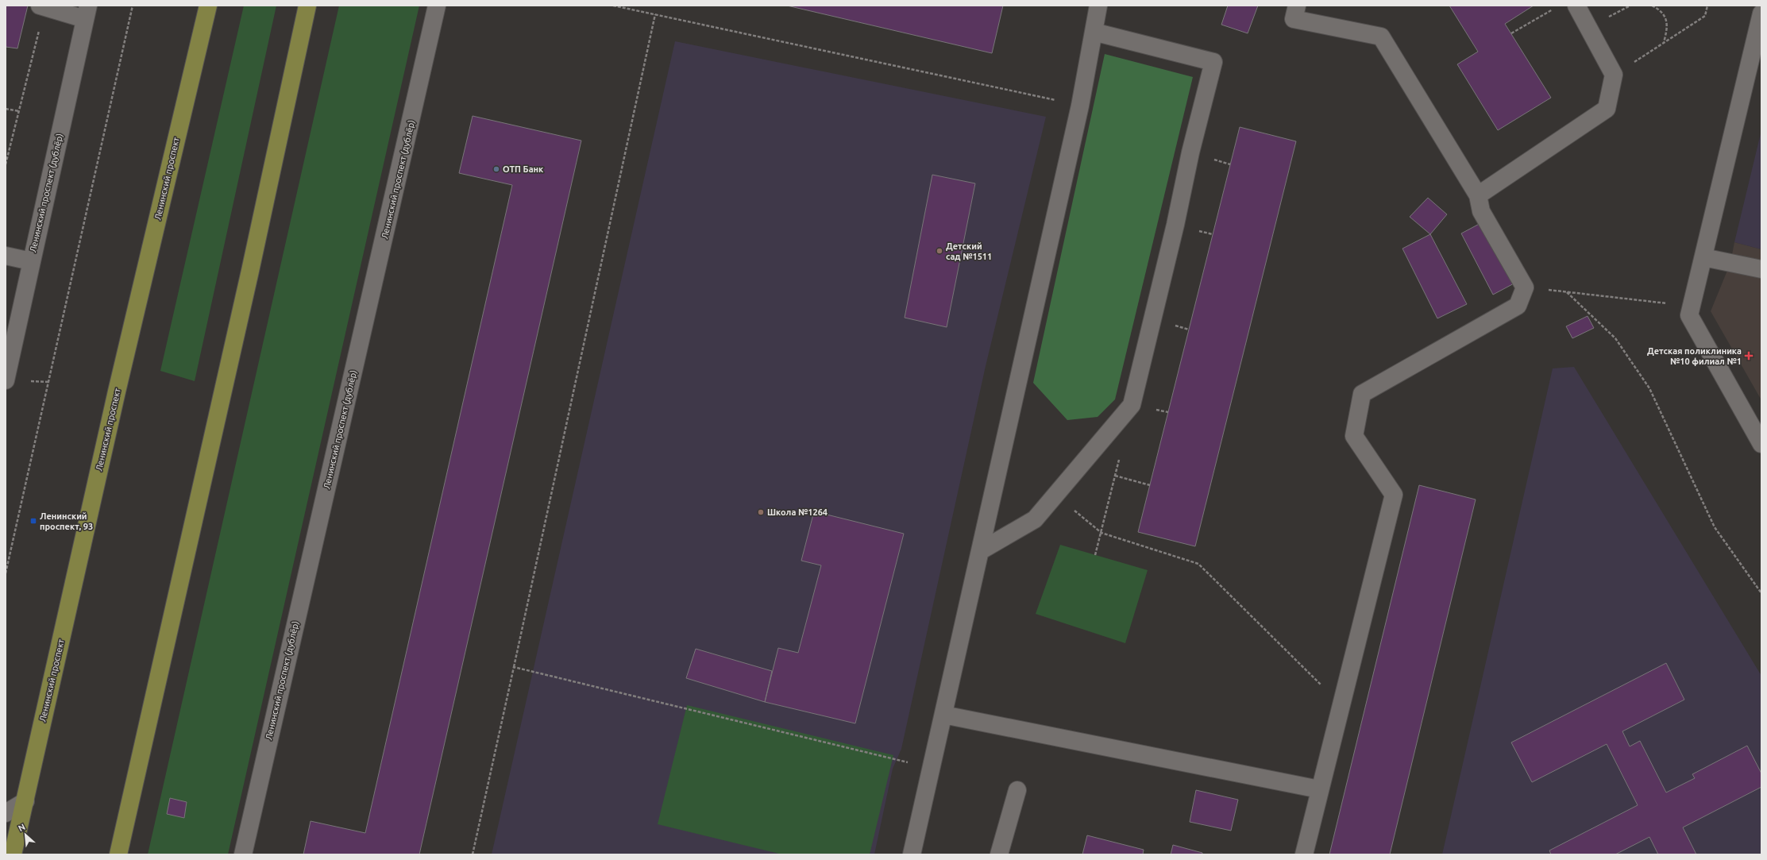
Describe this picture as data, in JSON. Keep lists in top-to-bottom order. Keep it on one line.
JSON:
{"streets":{"main road":["Ленинский проспект"],"street":["Ленинский проспект (дублёр)"]},"places":{"other":["ОТП Банк","Детский сад №1511","Школа №1264"],"health":["Детская поликлиника №10 филиал №1"],"transit":["Ленинский проспект, 93"]},"north":"top left"}
